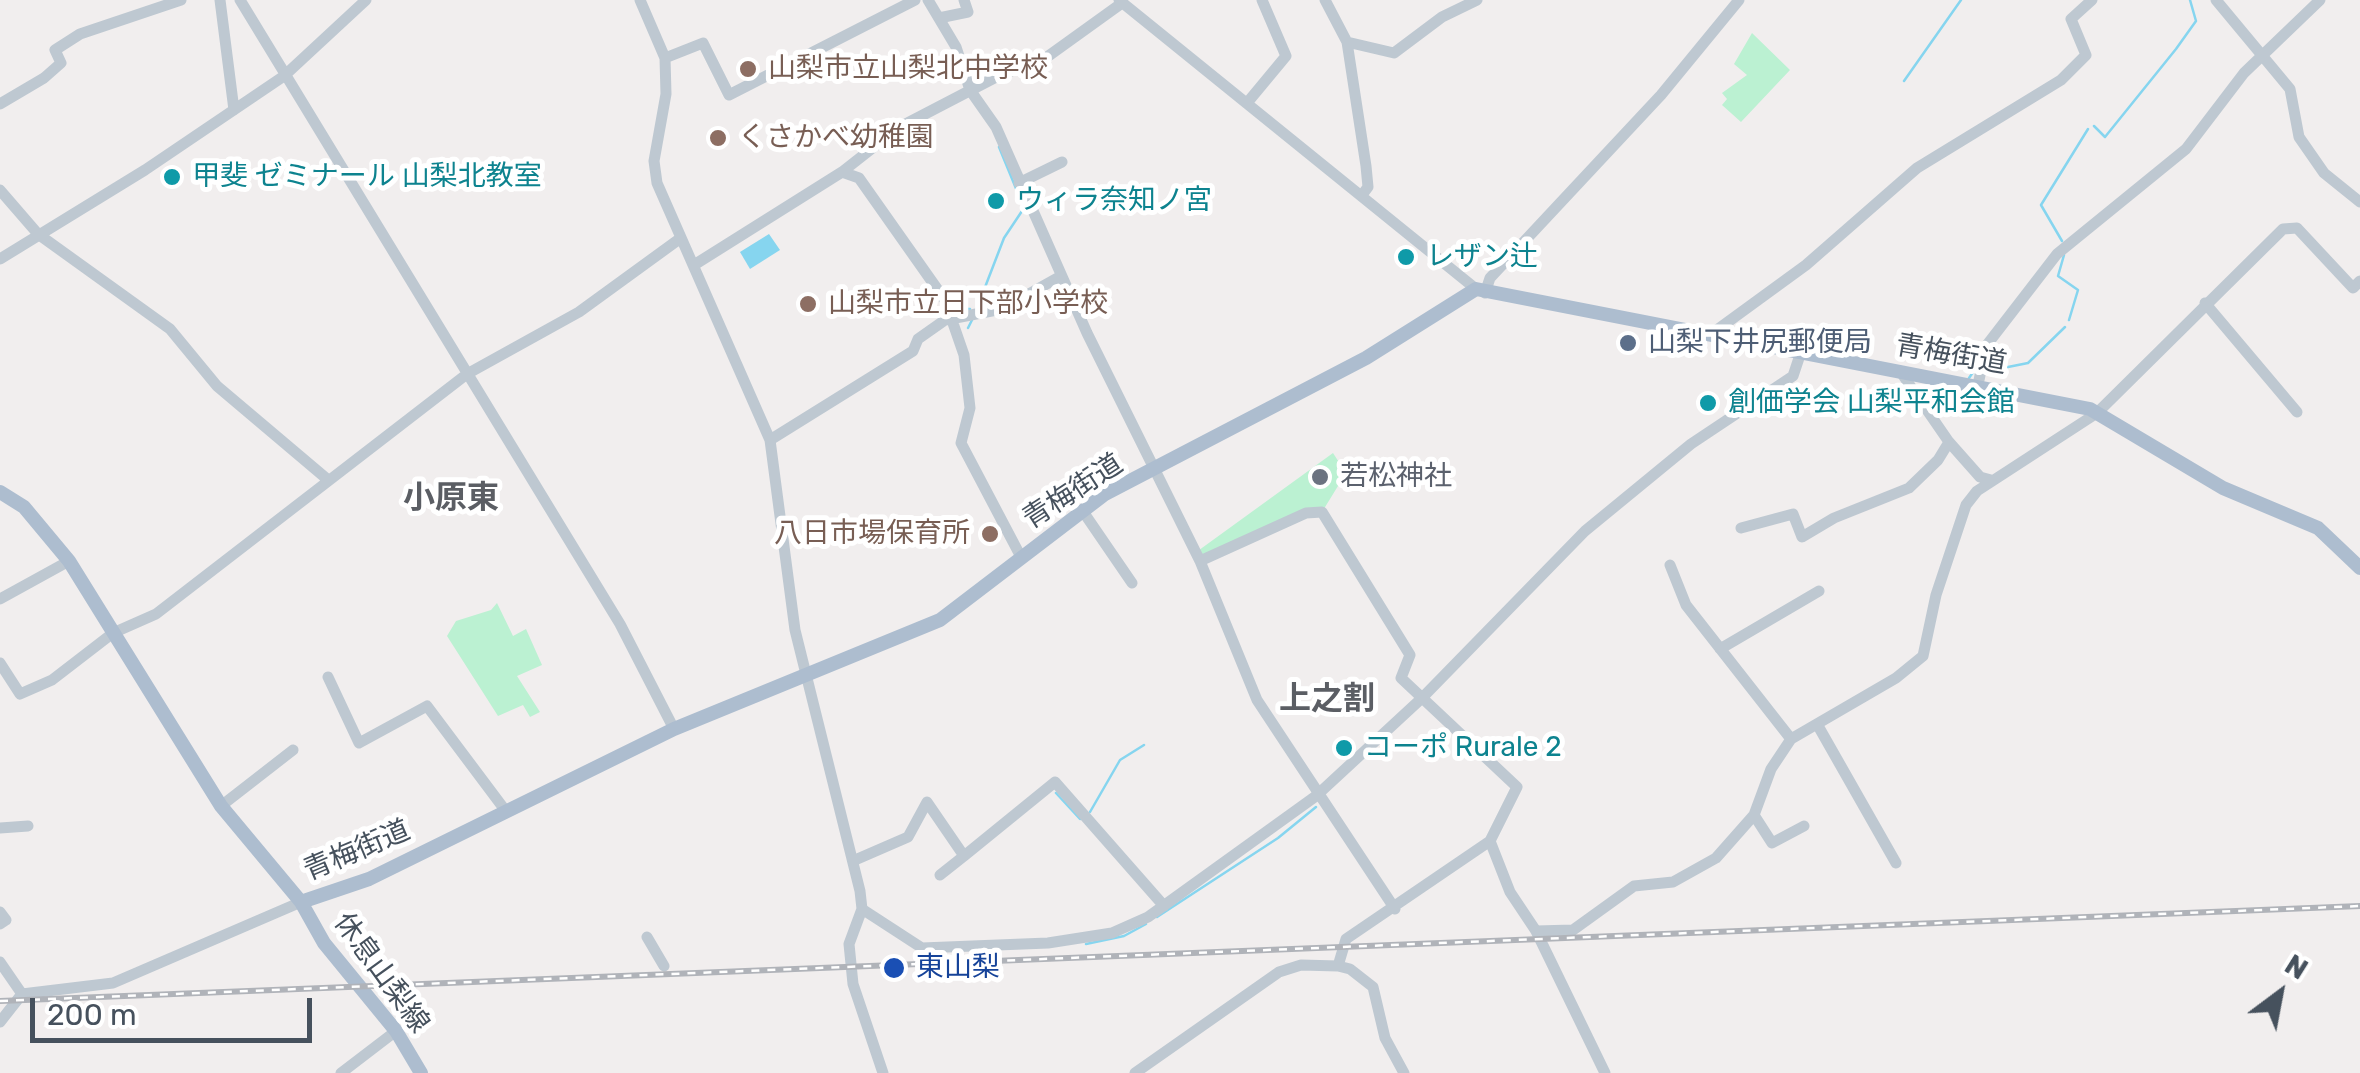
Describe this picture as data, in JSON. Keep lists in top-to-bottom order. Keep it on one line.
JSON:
{"streets":{"main road":["青梅街道","休息山梨線"]},"crossings":[["青梅街道","休息山梨線"]],"districts":["小原東","上之割"],"places":["山梨市立山梨北中学校","くさかべ幼稚園","甲斐 ゼミナール 山梨北教室","ウィラ奈知ノ宮","レザン辻","山梨市立日下部小学校","山梨下井尻郵便局","創価学会 山梨平和会館","若松神社","八日市場保育所","コーポ Rurale 2","東山梨"],"scale_bar":"200 m","north":"top right"}
